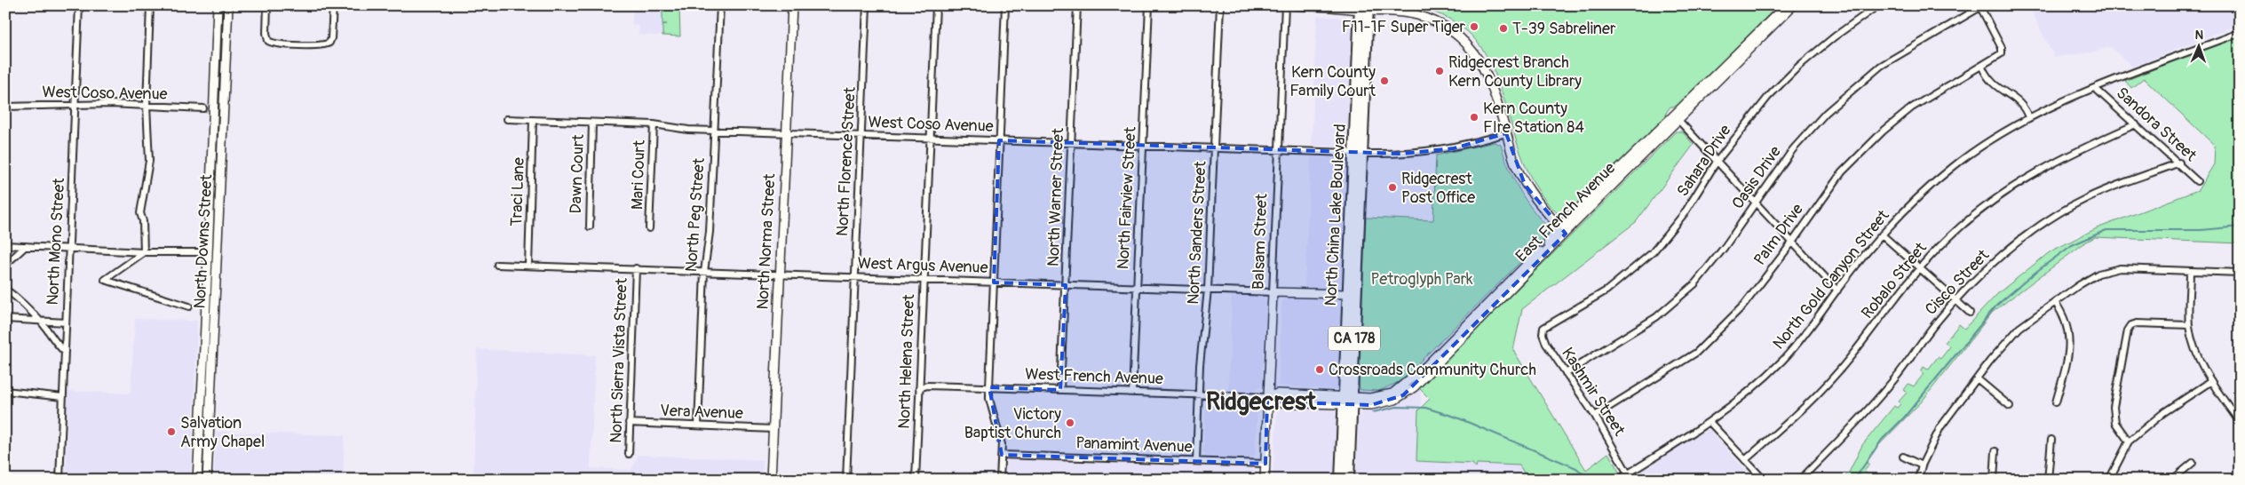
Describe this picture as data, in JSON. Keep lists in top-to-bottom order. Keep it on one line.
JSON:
{"streets":{"main road":["East French Avenue","North China Lake Boulevard","North Downs Street","North Norma Street","Balsam Street","West Argus Avenue","CA 178","West French Avenue"],"street":["West Coso Avenue","Sandora Street","Sahara Drive","North Florence Street","Dawn Court","Mari Court","Oasis Drive","Traci Lane","North Warner Street","North Fairview Street","North Peg Street","North Sanders Street","Palm Drive","North Mono Street","North Gold Canyon Street","Robalo Street","Cisco Street","North Sierra Vista Street","North Helena Street","Kashmir Street","Vera Avenue","Panamint Avenue"]},"crossings":[["West Coso Avenue","North Florence Street"],["West Coso Avenue","Dawn Court"],["West Coso Avenue","Mari Court"],["West Coso Avenue","Traci Lane"],["West Coso Avenue","North Warner Street"],["West Coso Avenue","North Fairview Street"],["West Coso Avenue","North Peg Street"],["West Coso Avenue","North China Lake Boulevard"],["West Coso Avenue","North Sanders Street"],["West Coso Avenue","North Mono Street"],["West Coso Avenue","North Norma Street"],["West Coso Avenue","Balsam Street"],["West Coso Avenue","North Helena Street"],["Sandora Street","North Gold Canyon Street"],["Sandora Street","Robalo Street"],["Sandora Street","Cisco Street"],["Sahara Drive","Kashmir Street"],["North Florence Street","West Argus Avenue"],["Oasis Drive","Palm Drive"],["Oasis Drive","Kashmir Street"],["Traci Lane","West Argus Avenue"],["North Warner Street","West Argus Avenue"],["North Warner Street","West French Avenue"],["North Fairview Street","West Argus Avenue"],["North Fairview Street","West French Avenue"],["East French Avenue","North China Lake Boulevard"],["East French Avenue","West French Avenue"],["North Peg Street","West Argus Avenue"],["North Peg Street","Vera Avenue"],["North China Lake Boulevard","West Argus Avenue"],["North China Lake Boulevard","West French Avenue"],["North Sanders Street","West Argus Avenue"],["North Sanders Street","West French Avenue"],["North Sanders Street","Panamint Avenue"],["Palm Drive","Kashmir Street"],["North Norma Street","West Argus Avenue"],["North Norma Street","Vera Avenue"],["Balsam Street","West Argus Avenue"],["Balsam Street","West French Avenue"],["Balsam Street","Panamint Avenue"],["West Argus Avenue","North Sierra Vista Street"],["West Argus Avenue","North Helena Street"],["North Gold Canyon Street","Kashmir Street"],["North Sierra Vista Street","Vera Avenue"],["North Helena Street","West French Avenue"]],"districts":["Ridgecrest"],"parks":["Petroglyph Park"],"places":["F11-1F Super Tiger","T-39 Sabreliner","Ridgecrest Branch Kern County Library","Kern County Family Court","Kern County FIre Station 84","Ridgecrest Post Office","Crossroads Community Church","Victory Baptist Church","Salvation Army Chapel"],"north":"top"}
